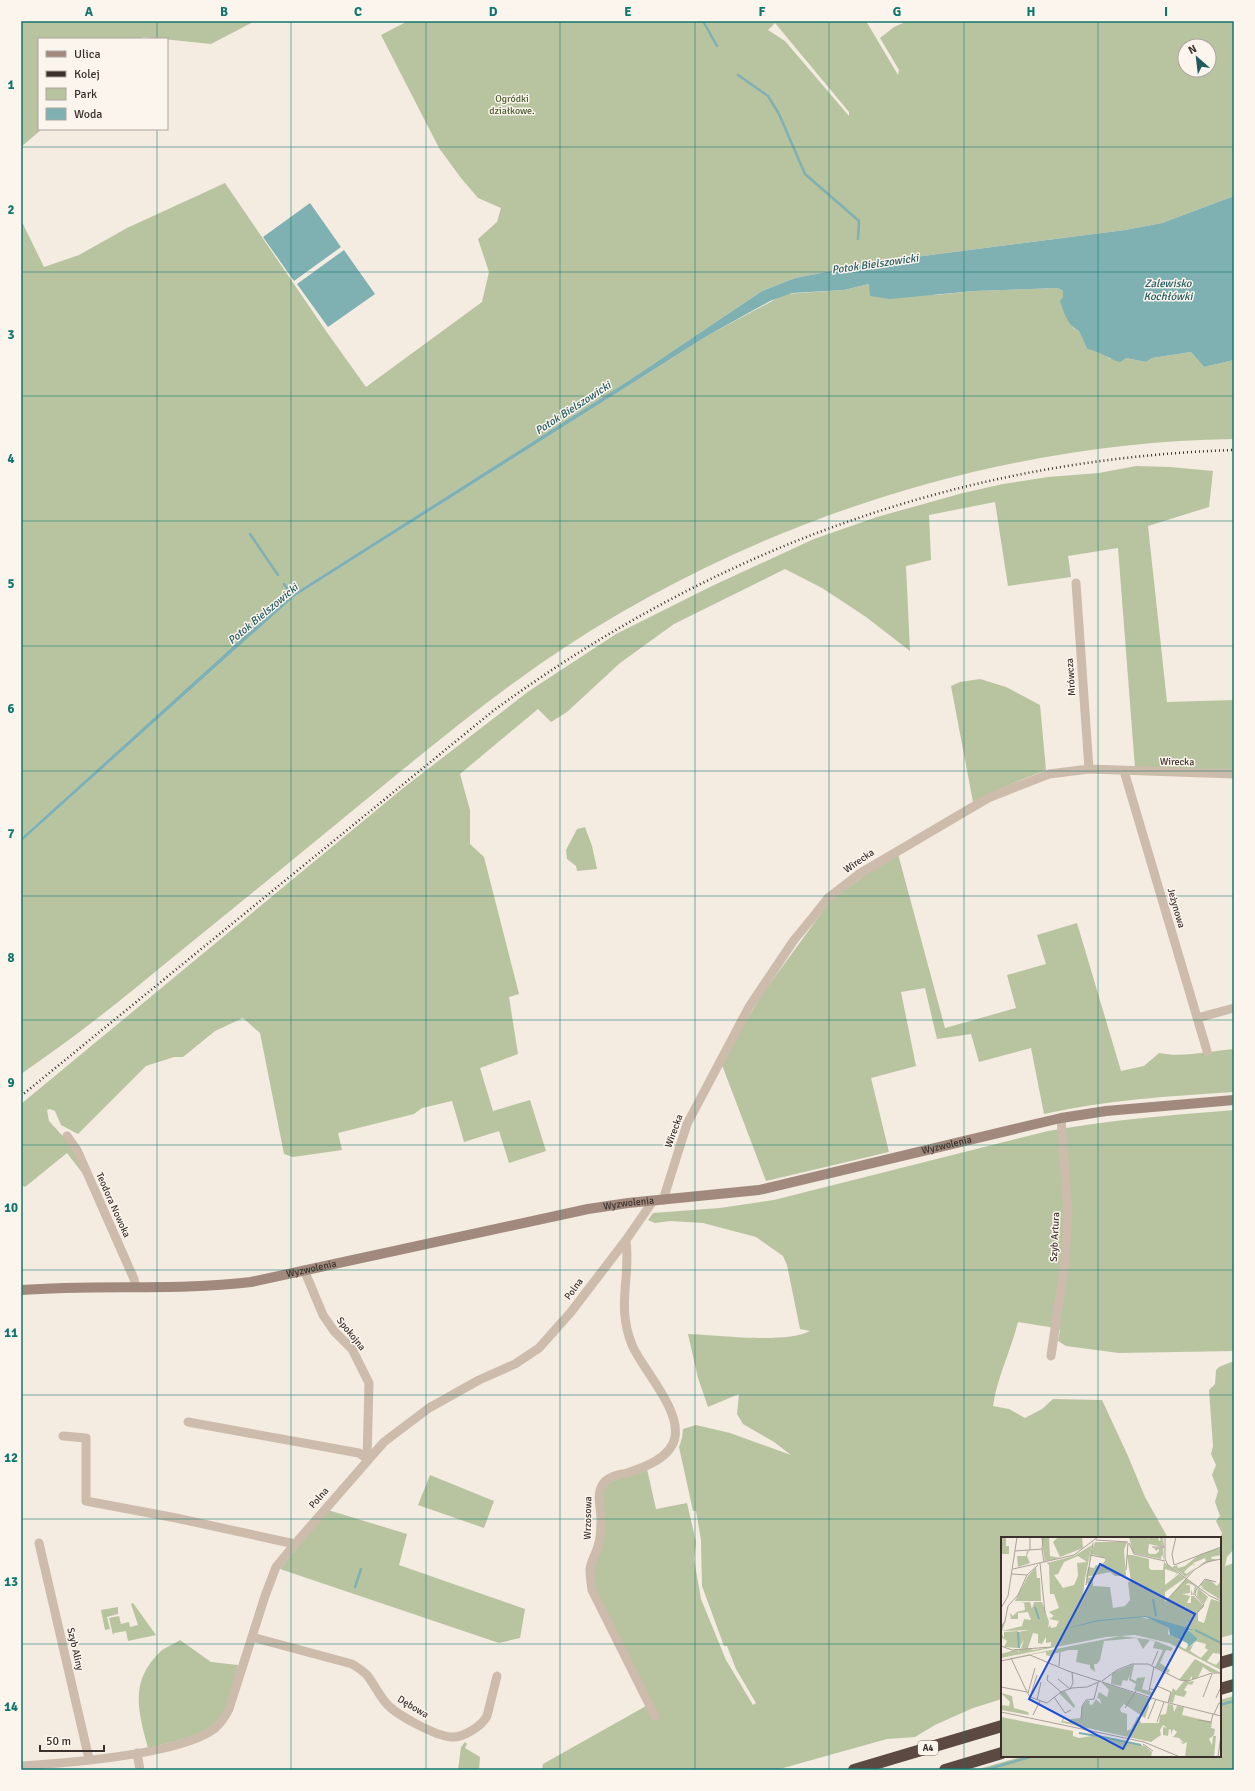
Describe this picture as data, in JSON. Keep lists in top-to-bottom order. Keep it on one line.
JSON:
{"streets":{"highway":["A4"],"street":["Mrówcza","Wirecka","Jeżynowa","Wyzwolenia","Teodora Nowoka","Szyb Artura","Polna","Spokojna","Wrzosowa","Szyb Aliny","Dębowa"]},"crossings":[["Mrówcza","Wirecka"],["Wirecka","Jeżynowa"],["Wirecka","Wyzwolenia"],["Wyzwolenia","Teodora Nowoka"],["Wyzwolenia","Szyb Artura"],["Wyzwolenia","Polna"],["Wyzwolenia","Spokojna"],["Polna","Spokojna"],["Polna","Wrzosowa"],["Polna","Szyb Aliny"],["Polna","Dębowa"]],"water":["Potok Bielszowicki","Zalewisko Kochłówki"],"parks":["Ogródki działkowe."],"legend":["Ulica","Kolej","Park","Woda"],"scale_bar":"50 m","north":"top left","grid":{"columns":["A","B","C","D","E","F","G","H","I"],"rows":["1","2","3","4","5","6","7","8","9","10","11","12","13","14"]}}
